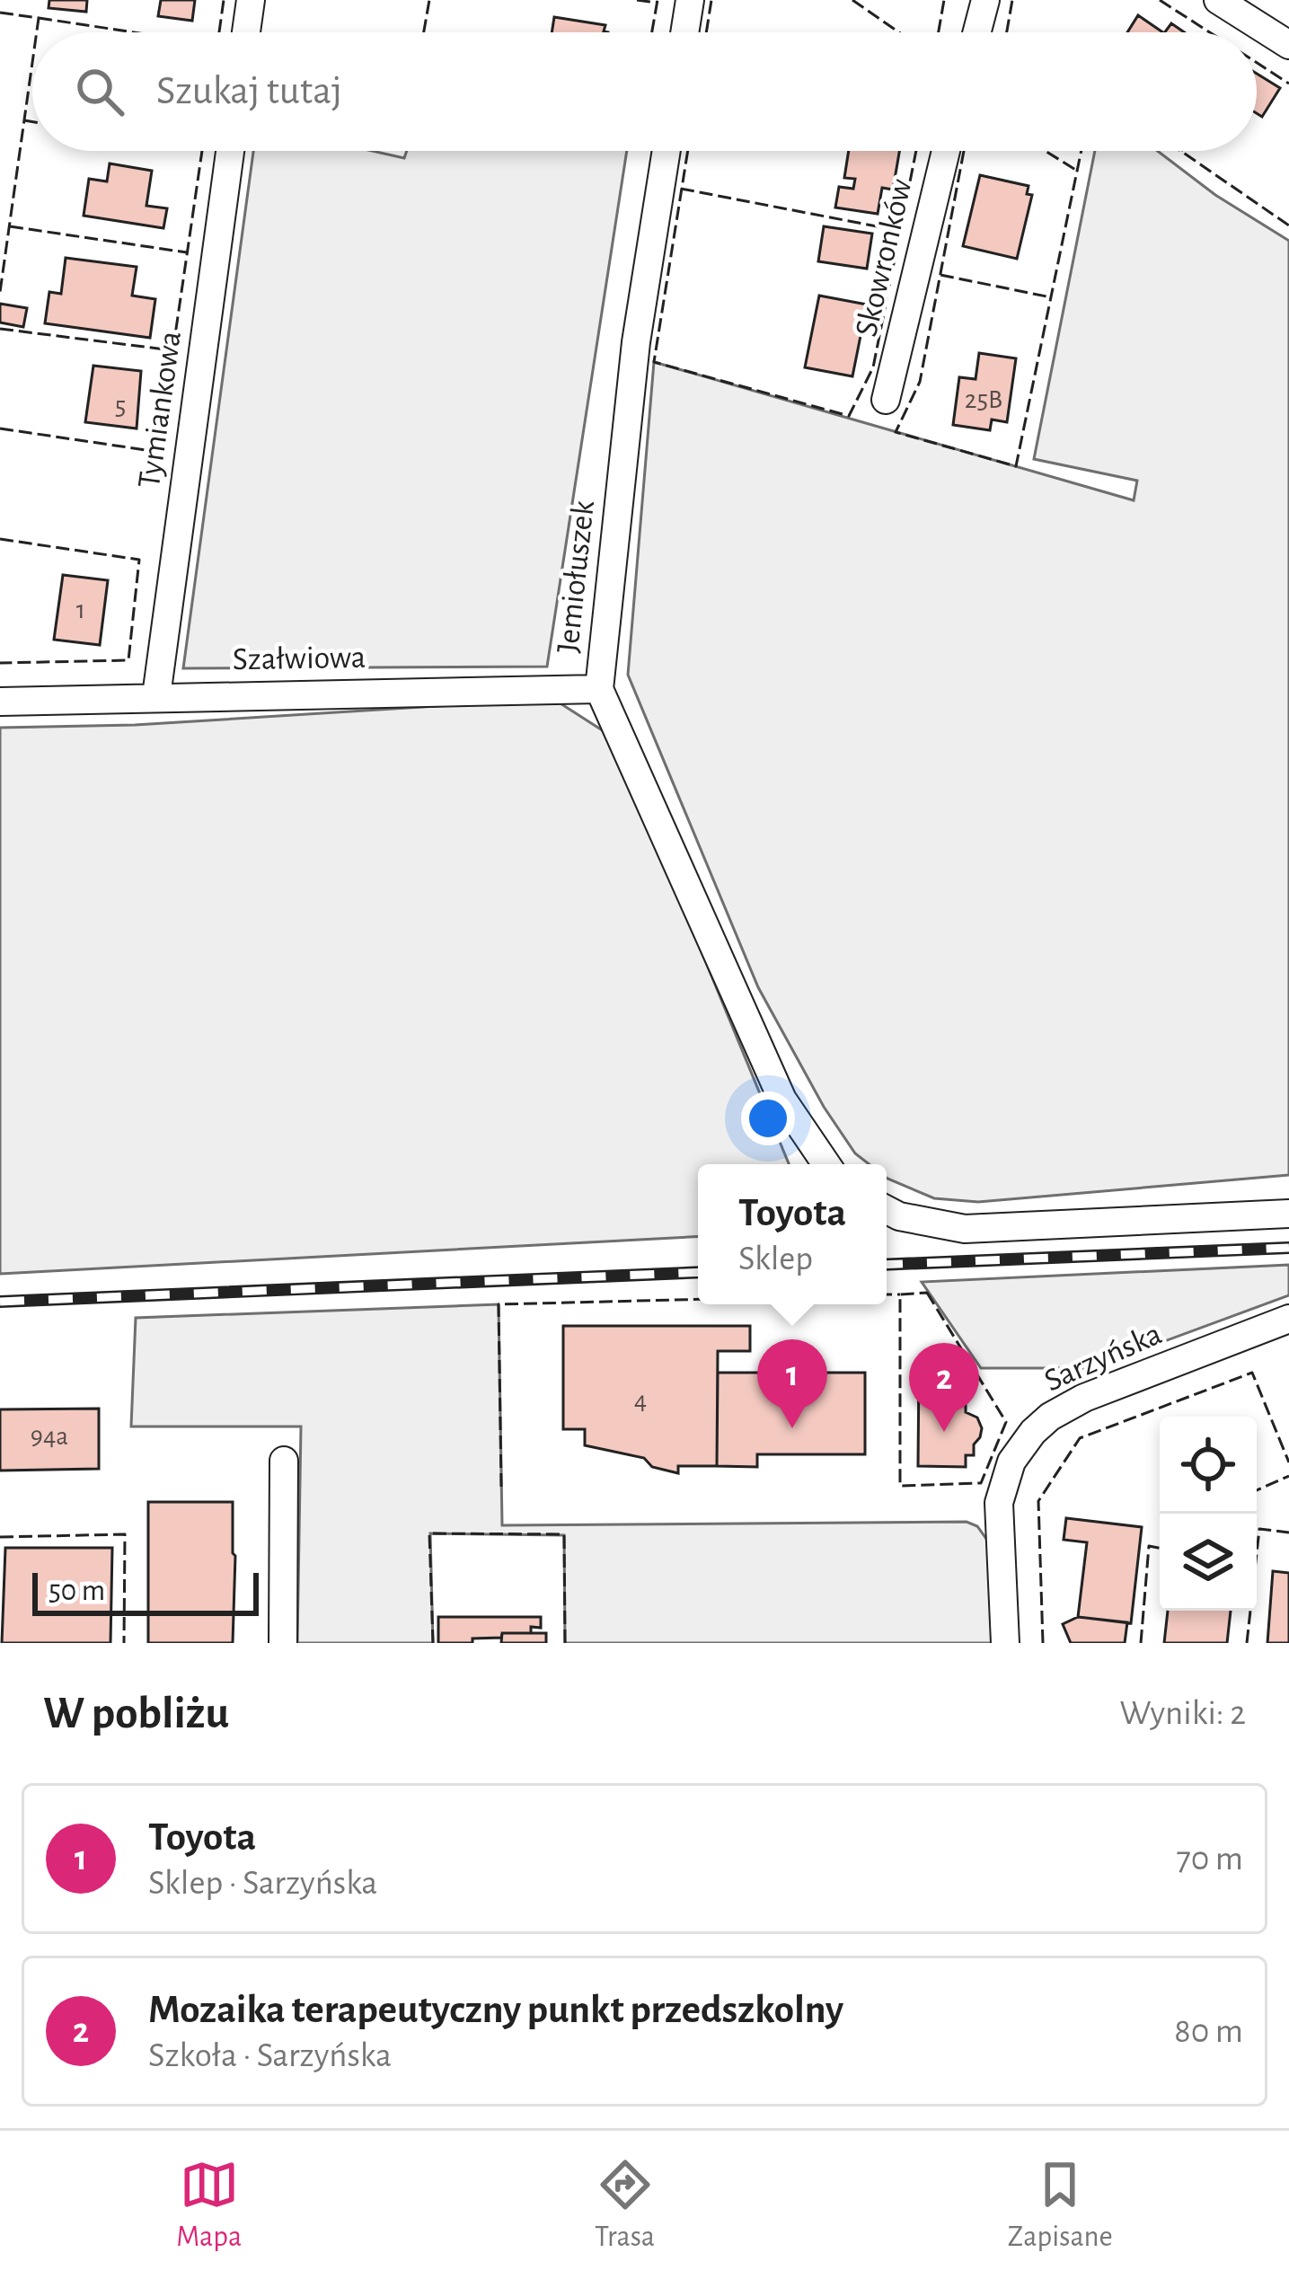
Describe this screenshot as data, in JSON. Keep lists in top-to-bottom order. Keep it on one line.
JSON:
{"streets":{"street":["Skowronków","Tymiankowa","Jemiołuszek","Szałwiowa","Sarzyńska"]},"crossings":[["Tymiankowa","Szałwiowa"],["Jemiołuszek","Szałwiowa"]],"house_numbers":["25B","5","1","4","94a"],"scale_bar":"50 m","page":{"search":"Szukaj tutaj","popup":["Toyota","Sklep"],"pins":["1","2"],"scale":"50 m","heading":["W pobliżu","Wyniki: 2"],"list":[{"mark":"1","name":"Toyota","note":"Sklep · Sarzyńska","value":"70 m"},{"mark":"2","name":"Mozaika terapeutyczny punkt przedszkolny","note":"Szkoła · Sarzyńska","value":"80 m"}],"nav":["Mapa","Trasa","Zapisane"]}}
